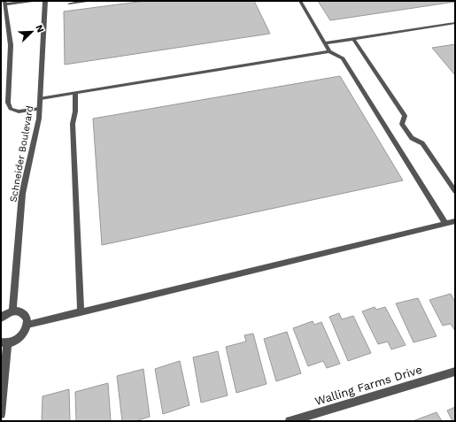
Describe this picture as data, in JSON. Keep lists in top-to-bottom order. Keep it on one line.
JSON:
{"streets":{"street":["Schneider Boulevard","Walling Farms Drive"]},"north":"top right"}
